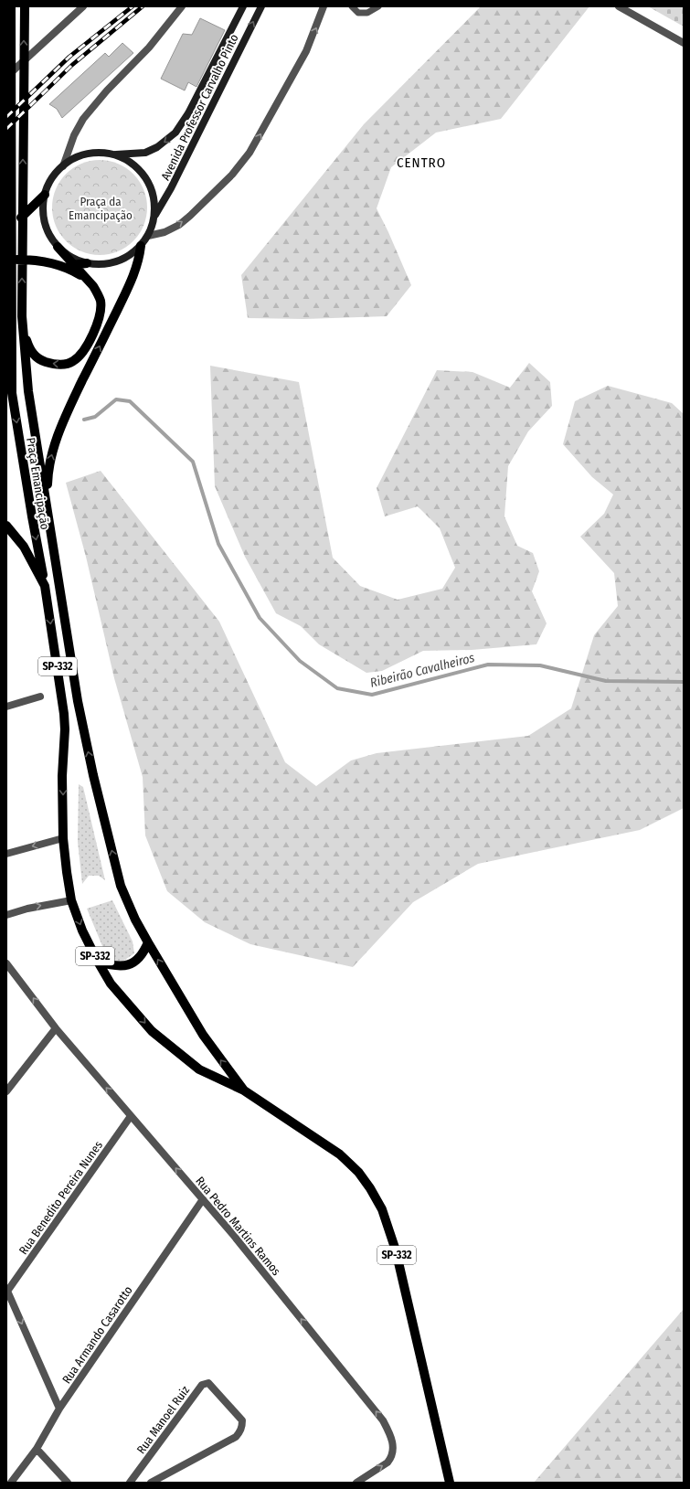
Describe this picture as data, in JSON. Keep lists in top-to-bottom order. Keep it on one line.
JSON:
{"streets":{"main road":["Praça Emancipação","SP-332"],"street":["Avenida Professor Carvalho Pinto","Rua Benedito Pereira Nunes","Rua Pedro Martins Ramos","Rua Armando Casarotto","Rua Manoel Ruiz"]},"crossings":[["Praça Emancipação","SP-332"],["Rua Benedito Pereira Nunes","Rua Pedro Martins Ramos"],["Rua Pedro Martins Ramos","Rua Armando Casarotto"]],"one_way":["Rua Pedro Martins Ramos"],"districts":["CENTRO"],"water":["Ribeirão Cavalheiros"],"parks":["Praça da Emancipação"]}
